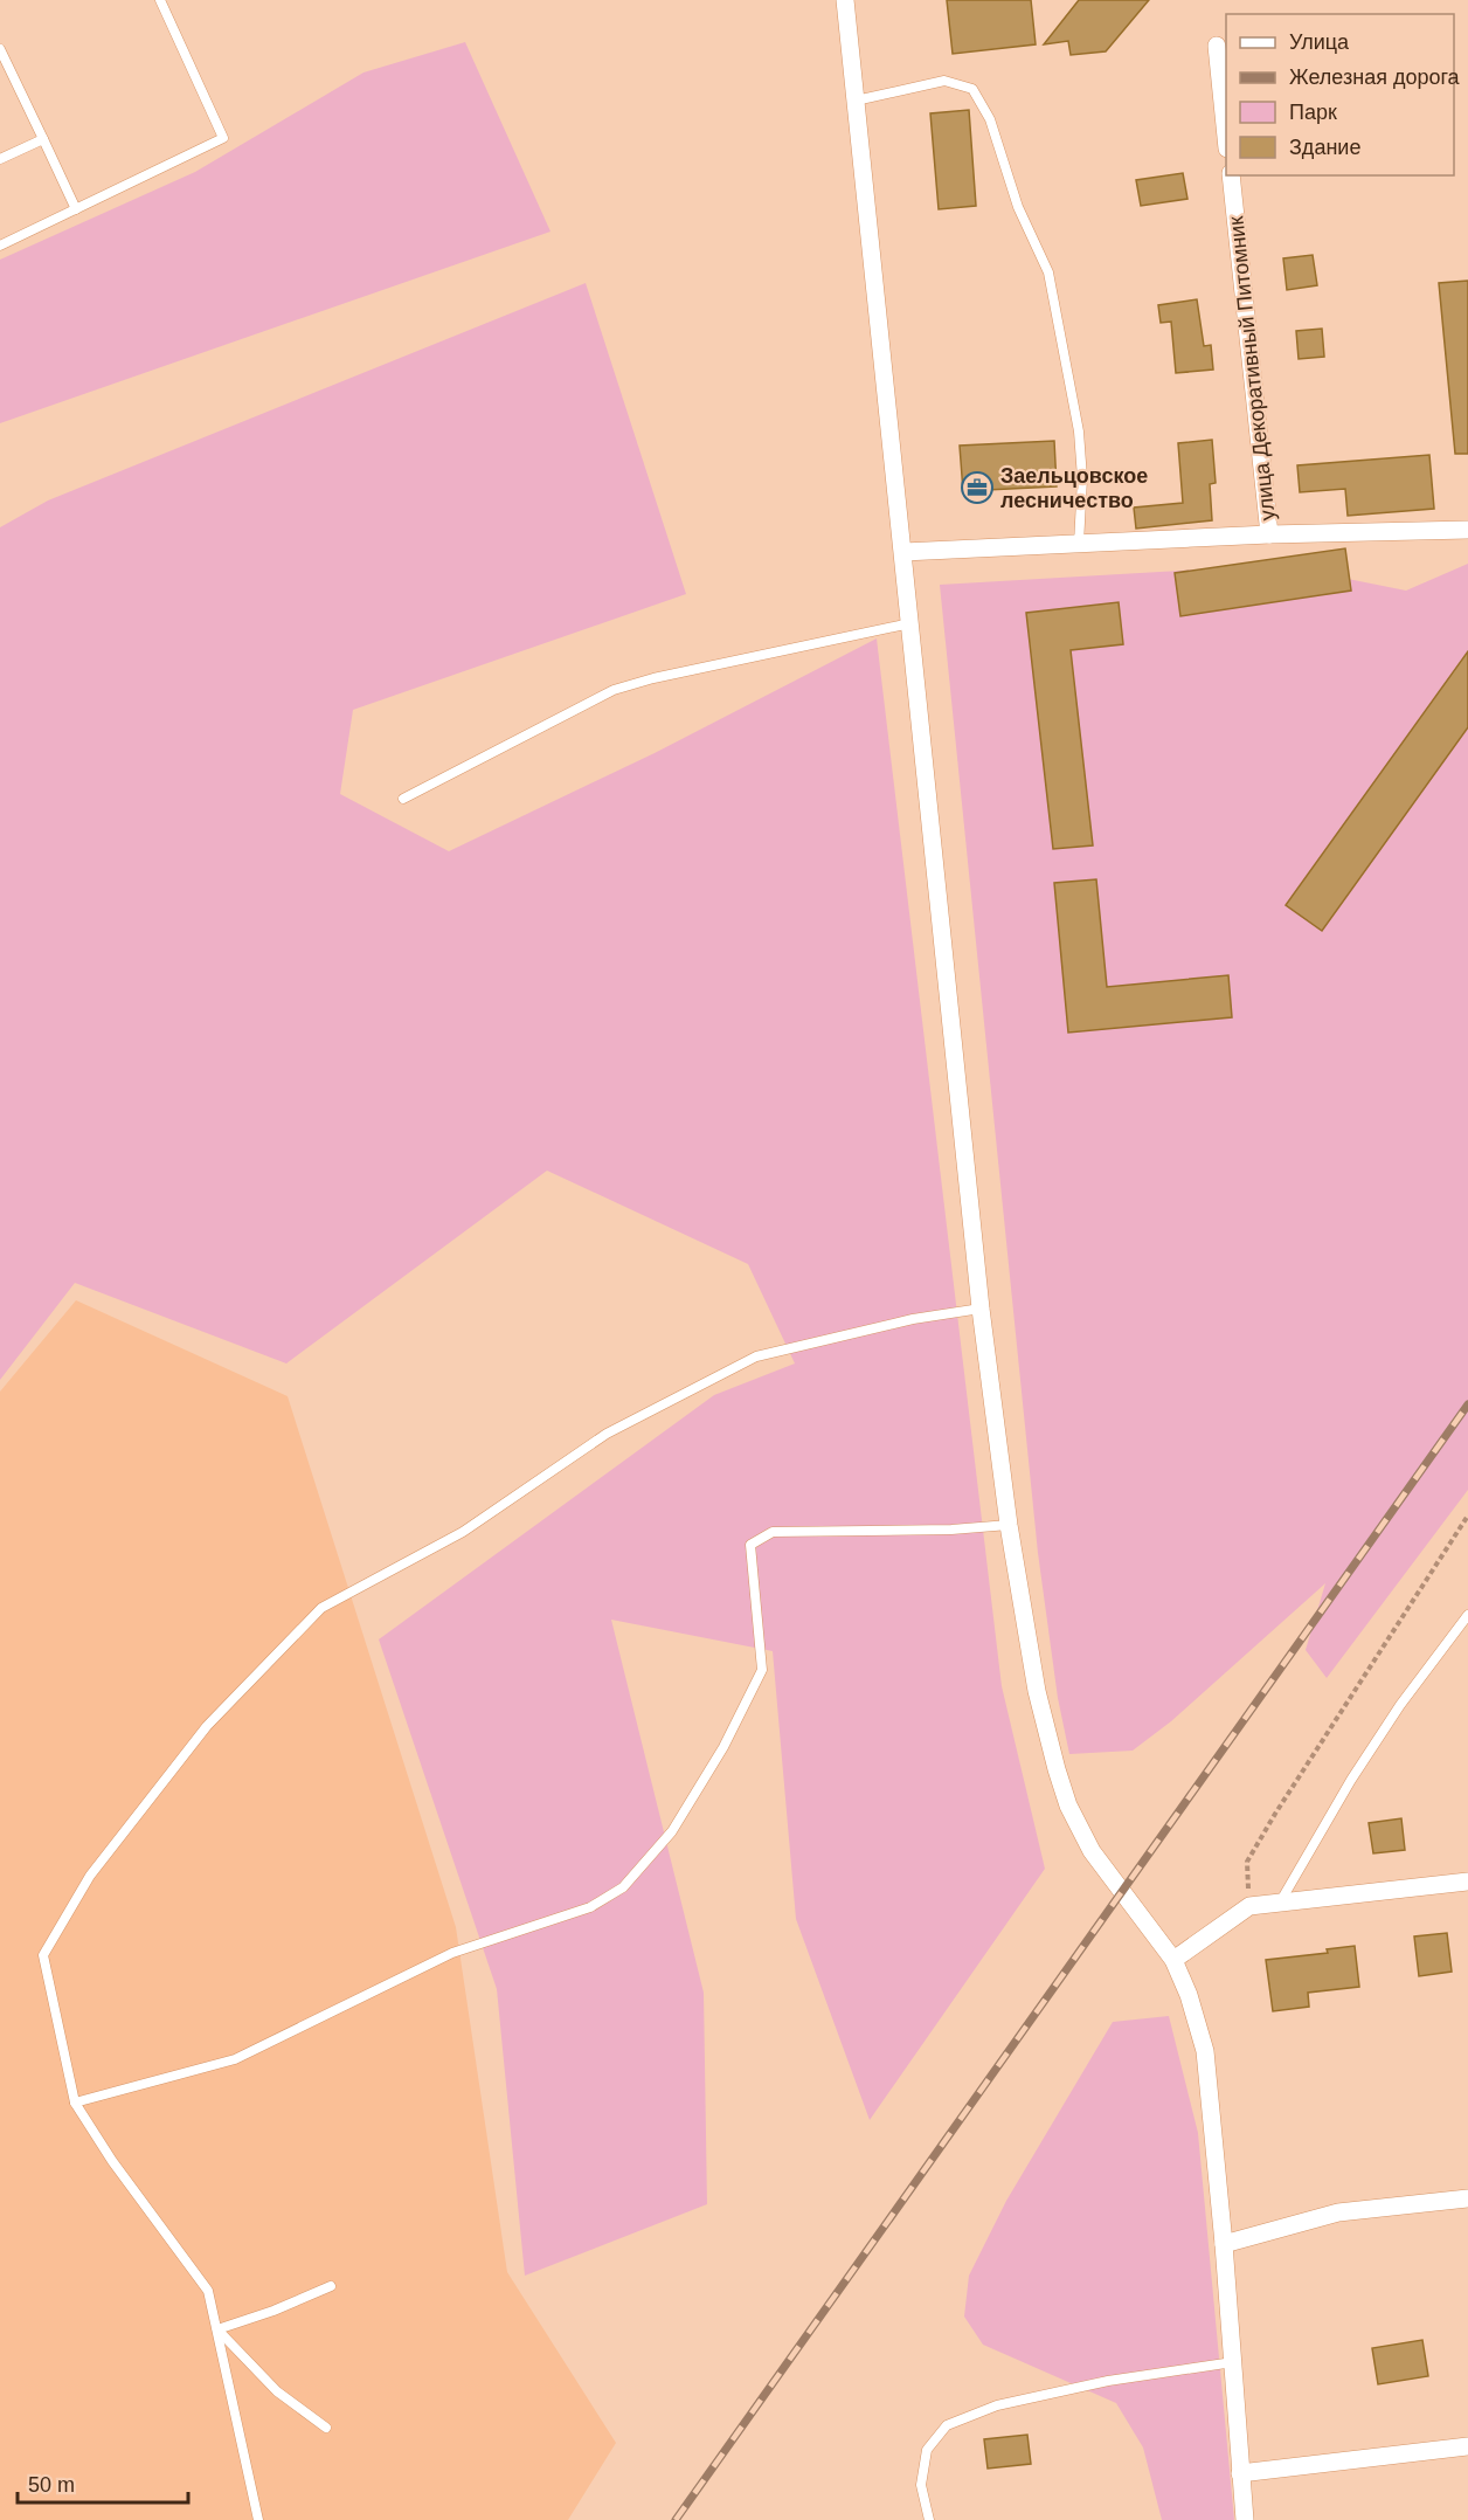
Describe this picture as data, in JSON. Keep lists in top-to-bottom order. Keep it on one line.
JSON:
{"streets":{"street":["улица Декоративный Питомник"]},"places":{"office":["Заельцовское лесничество"]},"legend":["Улица","Железная дорога","Парк","Здание"],"scale_bar":"50 m"}
